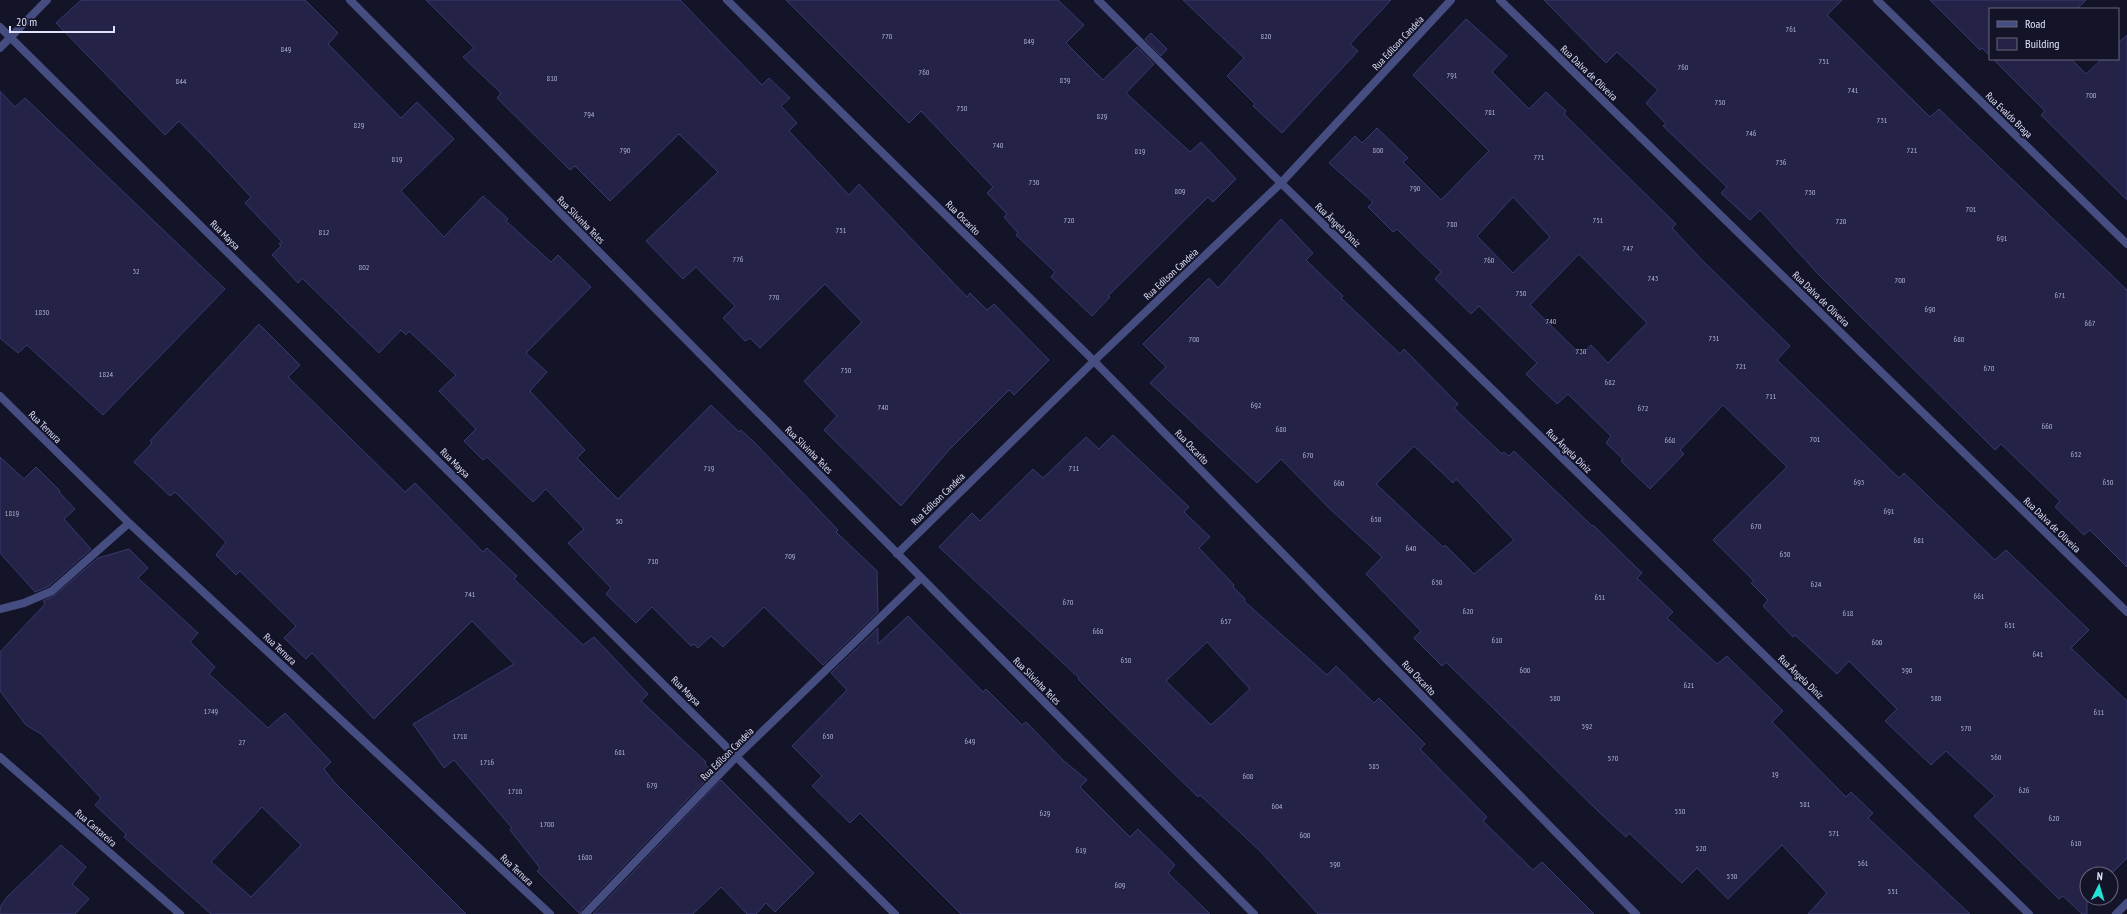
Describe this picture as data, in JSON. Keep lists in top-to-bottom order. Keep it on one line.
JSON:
{"streets":{"street":["Rua Edílson Candeia","Rua Dalva de Oliveira","Rua Evaldo Braga","Rua Oscarito","Rua Silvinha Teles","Rua Ângela Diniz","Rua Maysa","Rua Ternura","Rua Cantareira"]},"crossings":[["Rua Edílson Candeia","Rua Oscarito"],["Rua Edílson Candeia","Rua Silvinha Teles"],["Rua Edílson Candeia","Rua Ângela Diniz"],["Rua Edílson Candeia","Rua Maysa"]],"house_numbers":["761","770","820","849","849","751","760","760","791","810","839","844","741","700","750","750","781","794","829","731","829","746","740","790","800","721","819","771","819","736","730","790","809","730","701","720","751","720","780","751","812","691","747","776","760","802","32","743","700","750","671","770","690","1830","740","667","731","700","680","730","721","670","750","1824","682","711","692","740","672","660","680","701","668","652","670","719","711","693","650","660","691","1819","650","50","670","681","640","630","709","710","630","624","741","661","651","670","620","618","657","651","660","610","600","641","650","600","590","621","580","580","1749","611","592","570","1718","650","649","27","681","560","570","1716","585","19","608","679","626","1710","581","604","550","629","620","1700","571","600","610","520","619","1680","561","590","530","609","551"],"legend":["Road","Building"],"scale_bar":"20 m","north":"top"}
